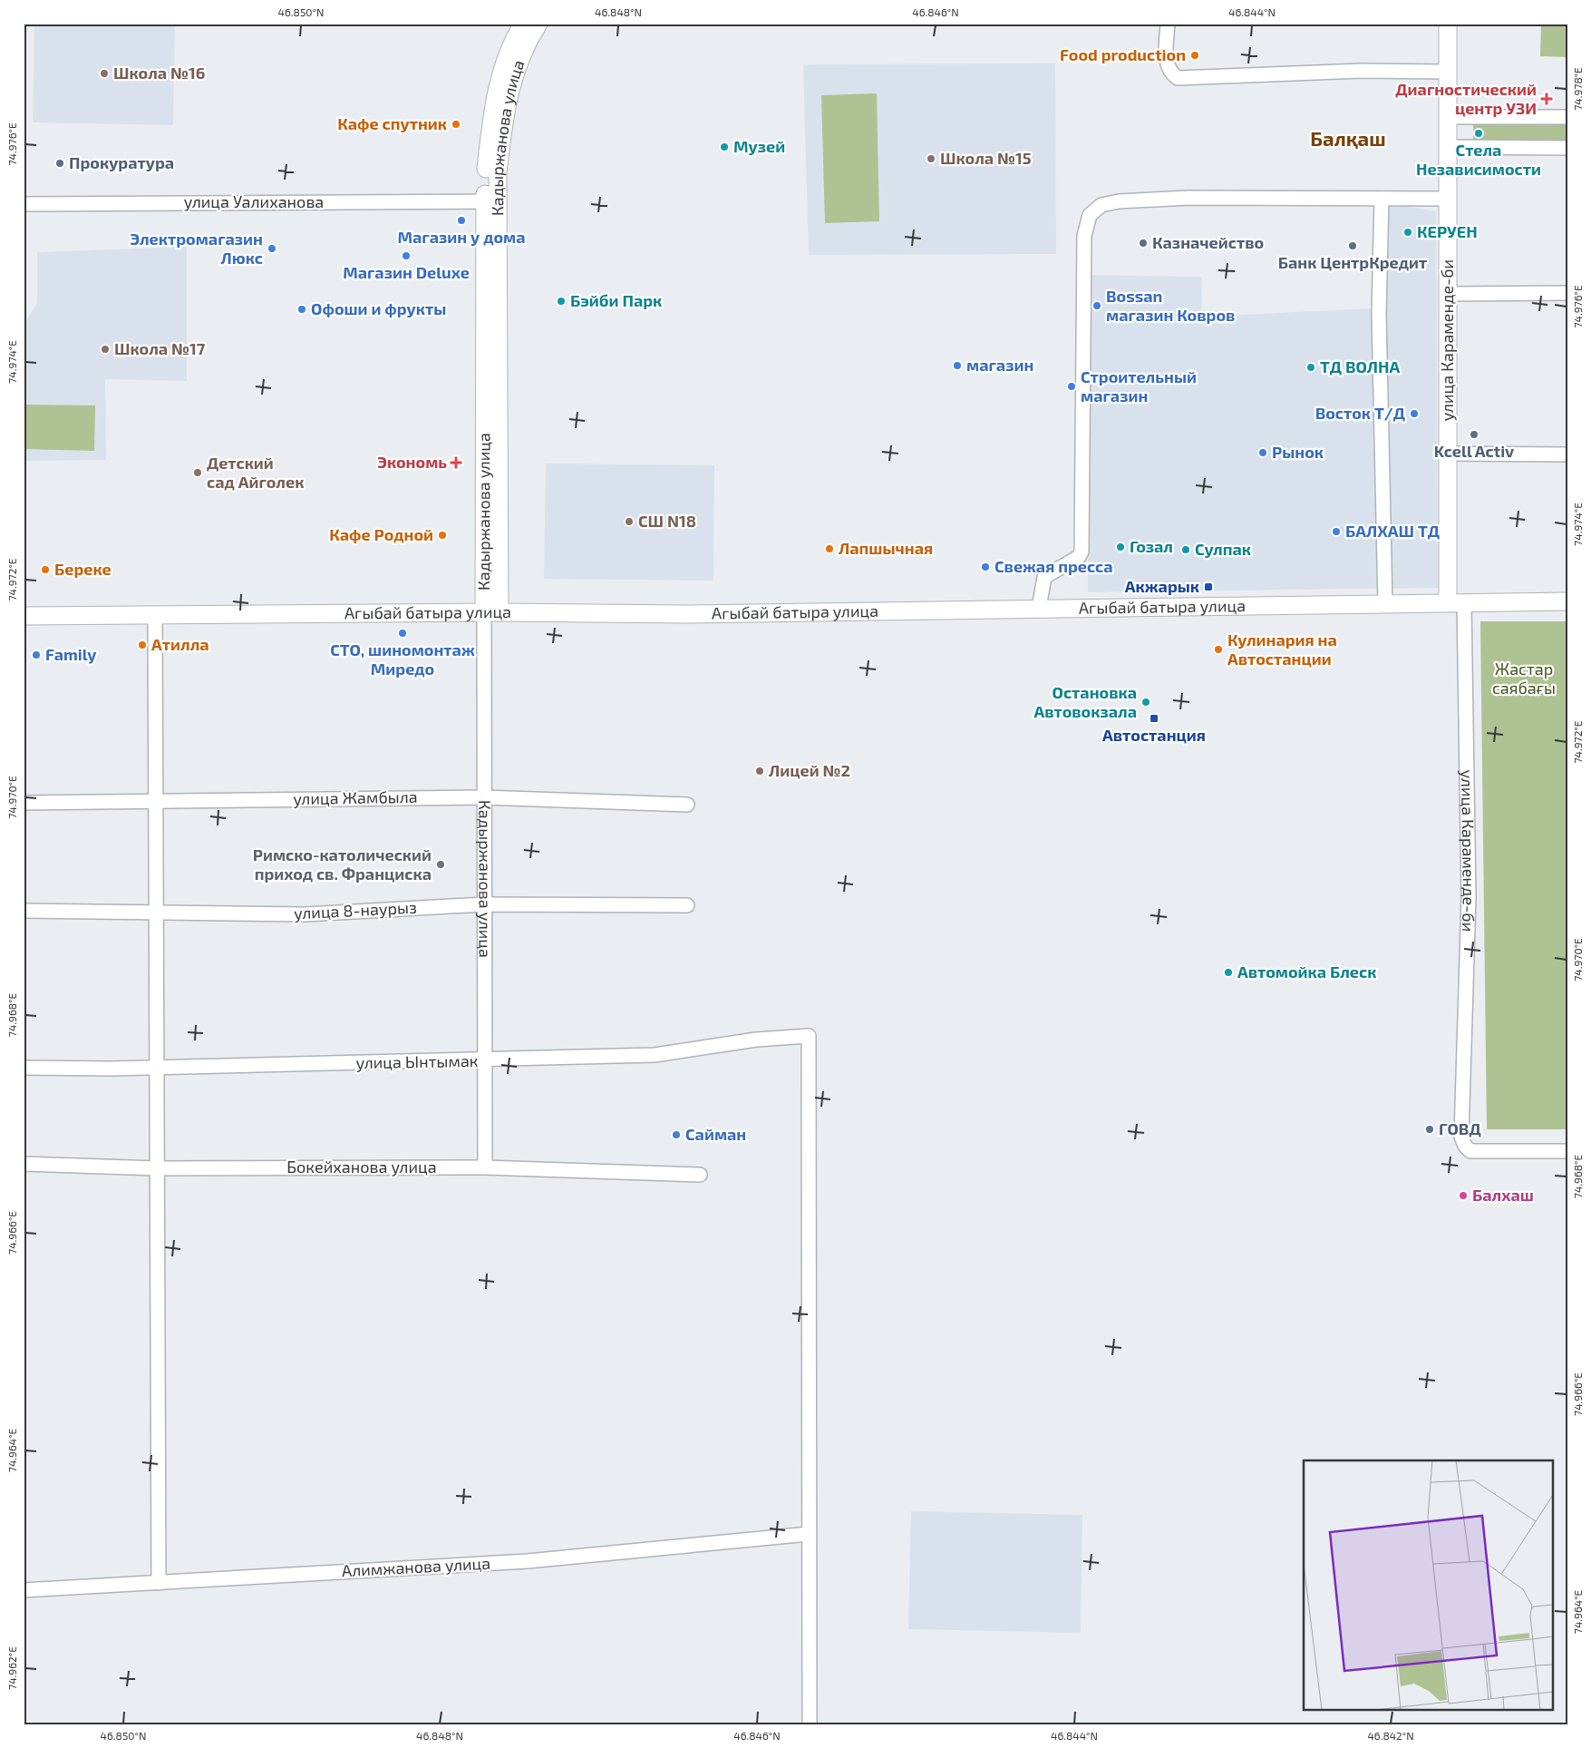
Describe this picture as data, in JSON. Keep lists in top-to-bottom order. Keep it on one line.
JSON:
{"streets":{"main road":["Кадыржанова улица","улица Караменде-би","Агыбай батыра улица"],"street":["улица Уалиханова","улица Жамбыла","улица 8-наурыз","улица Ынтымак","Бокейханова улица","Алимжанова улица"]},"crossings":[["Кадыржанова улица","улица Уалиханова"],["Кадыржанова улица","Агыбай батыра улица"],["Кадыржанова улица","улица Жамбыла"],["Кадыржанова улица","улица 8-наурыз"],["Кадыржанова улица","улица Ынтымак"],["Кадыржанова улица","Бокейханова улица"],["улица Караменде-би","Агыбай батыра улица"],["улица Ынтымак","Алимжанова улица"]],"districts":["Балқаш"],"parks":["Жастар саябағы"],"places":{"other":["Food production","Школа №16","Кафе спутник","Стела Независимости","Музей","Школа №15","Прокуратура","Магазин у дома","КЕРУЕН","Казначейство","Банк ЦентрКредит","Электромагазин Люкс","Магазин Deluxe","Бэйби Парк","Bossan магазин Ковров","Офоши и фрукты","Школа №17","магазин","ТД ВОЛНА","Строительный магазин","Восток Т/Д","Kcell Activ","Рынок","Детский сад Айголек","СШ N18","БАЛХАШ ТД","Кафе Родной","Гозал","Лапшычная","Сулпак","Свежая пресса","Береке","СТО, шиномонтаж Миредо","Атилла","Кулинария на Автостанции","Family","Остановка Автовокзала","Лицей №2","Римско-католический приход св. Франциска","Автомойка Блеск","ГОВД","Сайман","Балхаш"],"health":["Диагностический центр УЗИ","Экономь"],"transit":["Акжарык","Автостанция"]},"coordinates":["46.850°N","46.848°N","46.846°N","46.844°N","74.978°E","74.976°E","74.974°E","74.972°E","74.970°E","74.968°E","74.966°E","74.964°E","74.962°E","46.842°N"]}
